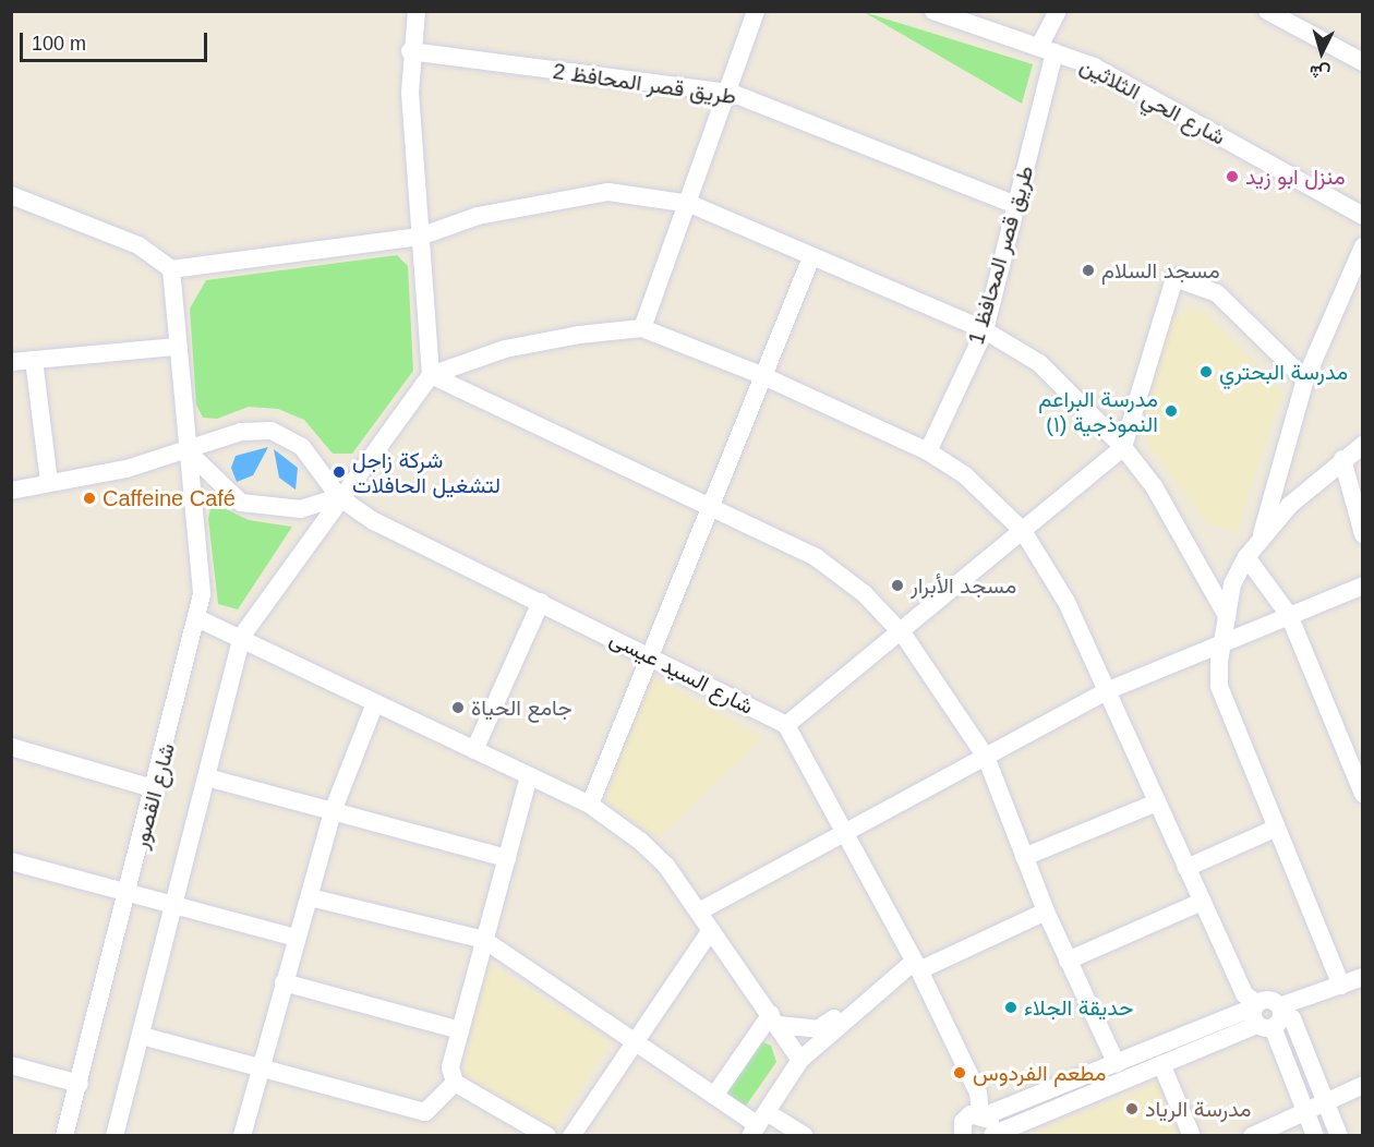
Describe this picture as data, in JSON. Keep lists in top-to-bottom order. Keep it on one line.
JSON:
{"streets":{"street":["طريق قصر المحافظ 2","شارع الحي الثلاثين","طريق قصر المحافظ 1","شارع السيد عيسى","شارع القصور"]},"crossings":[["طريق قصر المحافظ 2","طريق قصر المحافظ 1"],["شارع الحي الثلاثين","طريق قصر المحافظ 1"],["شارع السيد عيسى","شارع القصور"]],"places":["منزل ابو زيد","مسجد السلام","مدرسة البحتري","مدرسة البراعم النموذجية (١)","شركة زاجل لتشغيل الحافلات","Caffeine Café","مسجد الأبرار","جامع الحياة","حديقة الجلاء","مطعم الفردوس","مدرسة الرياد"],"scale_bar":"100 m","north":"bottom"}
